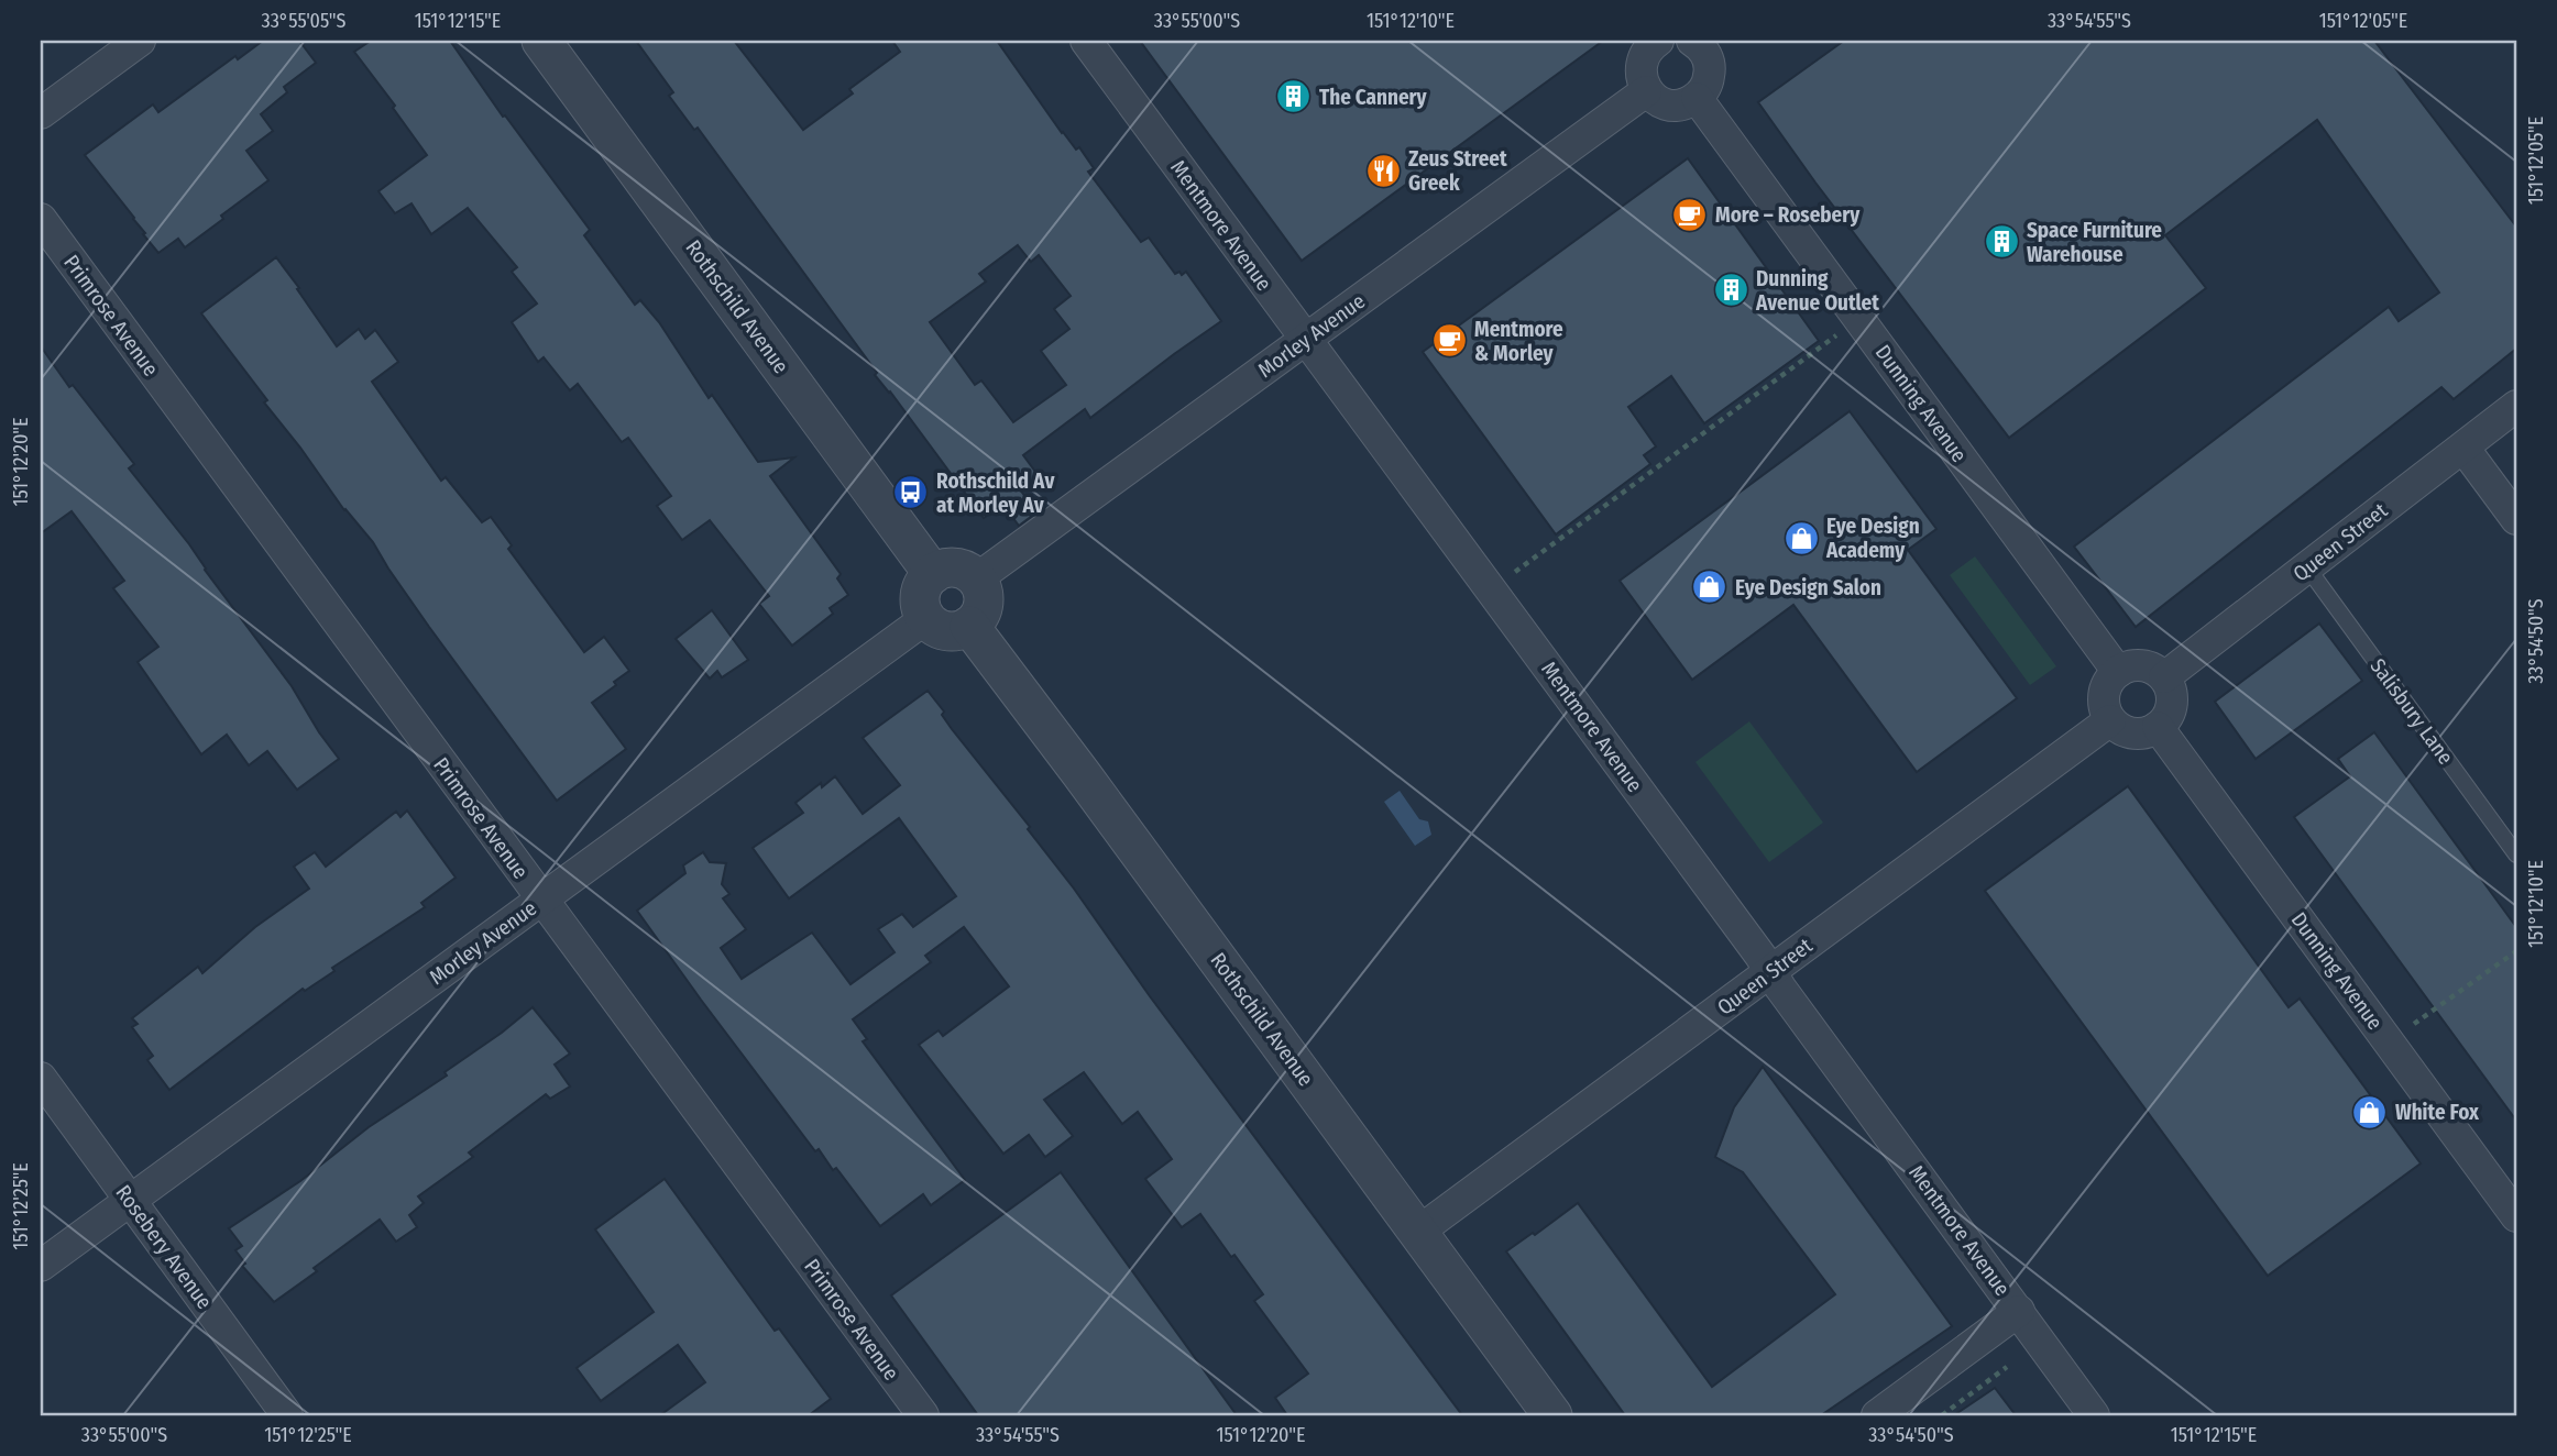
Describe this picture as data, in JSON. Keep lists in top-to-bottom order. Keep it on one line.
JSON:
{"streets":{"street":["Mentmore Avenue","Rothschild Avenue","Primrose Avenue","Morley Avenue","Dunning Avenue","Queen Street","Rosebery Avenue"],"lane":["Salisbury Lane"]},"crossings":[["Mentmore Avenue","Morley Avenue"],["Mentmore Avenue","Queen Street"],["Rothschild Avenue","Morley Avenue"],["Rothschild Avenue","Queen Street"],["Primrose Avenue","Morley Avenue"],["Morley Avenue","Rosebery Avenue"],["Dunning Avenue","Queen Street"],["Queen Street","Salisbury Lane"]],"places":{"building":["The Cannery","Space Furniture Warehouse","Dunning Avenue Outlet"],"restaurant":["Zeus Street Greek"],"cafe":["More – Rosebery","Mentmore & Morley"],"bus stop":["Rothschild Av at Morley Av"],"shop":["Eye Design Academy","Eye Design Salon","White Fox"]},"coordinates":["33°55'05\"S","151°12'15\"E","33°55'00\"S","151°12'10\"E","33°54'55\"S","151°12'05\"E","151°12'20\"E","33°54'50\"S","151°12'25\"E"]}
